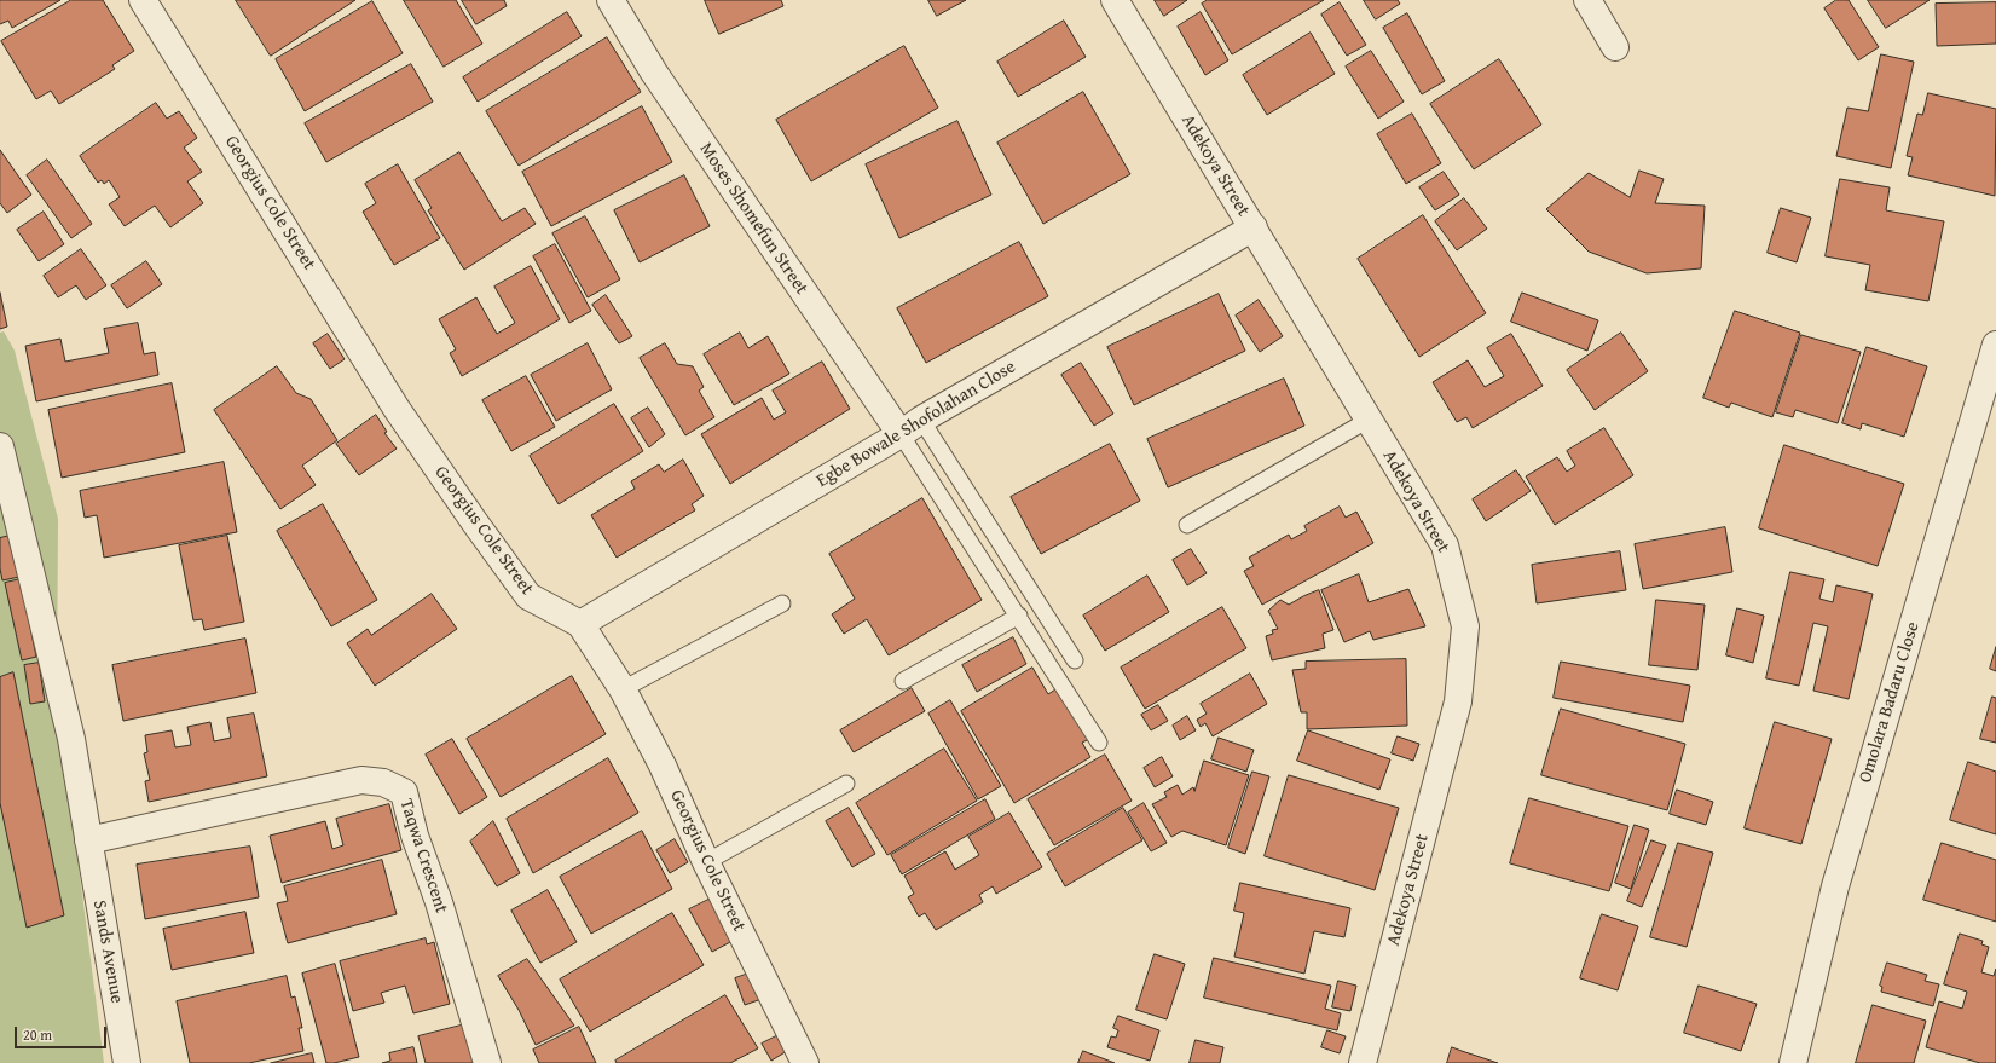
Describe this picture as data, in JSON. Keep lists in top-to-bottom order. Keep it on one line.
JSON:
{"streets":{"street":["Adekoya Street","Georgius Cole Street","Moses Shomefun Street","Egbe Bowale Shofolahan Close","Omolara Badaru Close","Taqwa Crescent","Sands Avenue"]},"crossings":[["Adekoya Street","Egbe Bowale Shofolahan Close"],["Georgius Cole Street","Egbe Bowale Shofolahan Close"],["Moses Shomefun Street","Egbe Bowale Shofolahan Close"],["Taqwa Crescent","Sands Avenue"]],"scale_bar":"20 m"}
